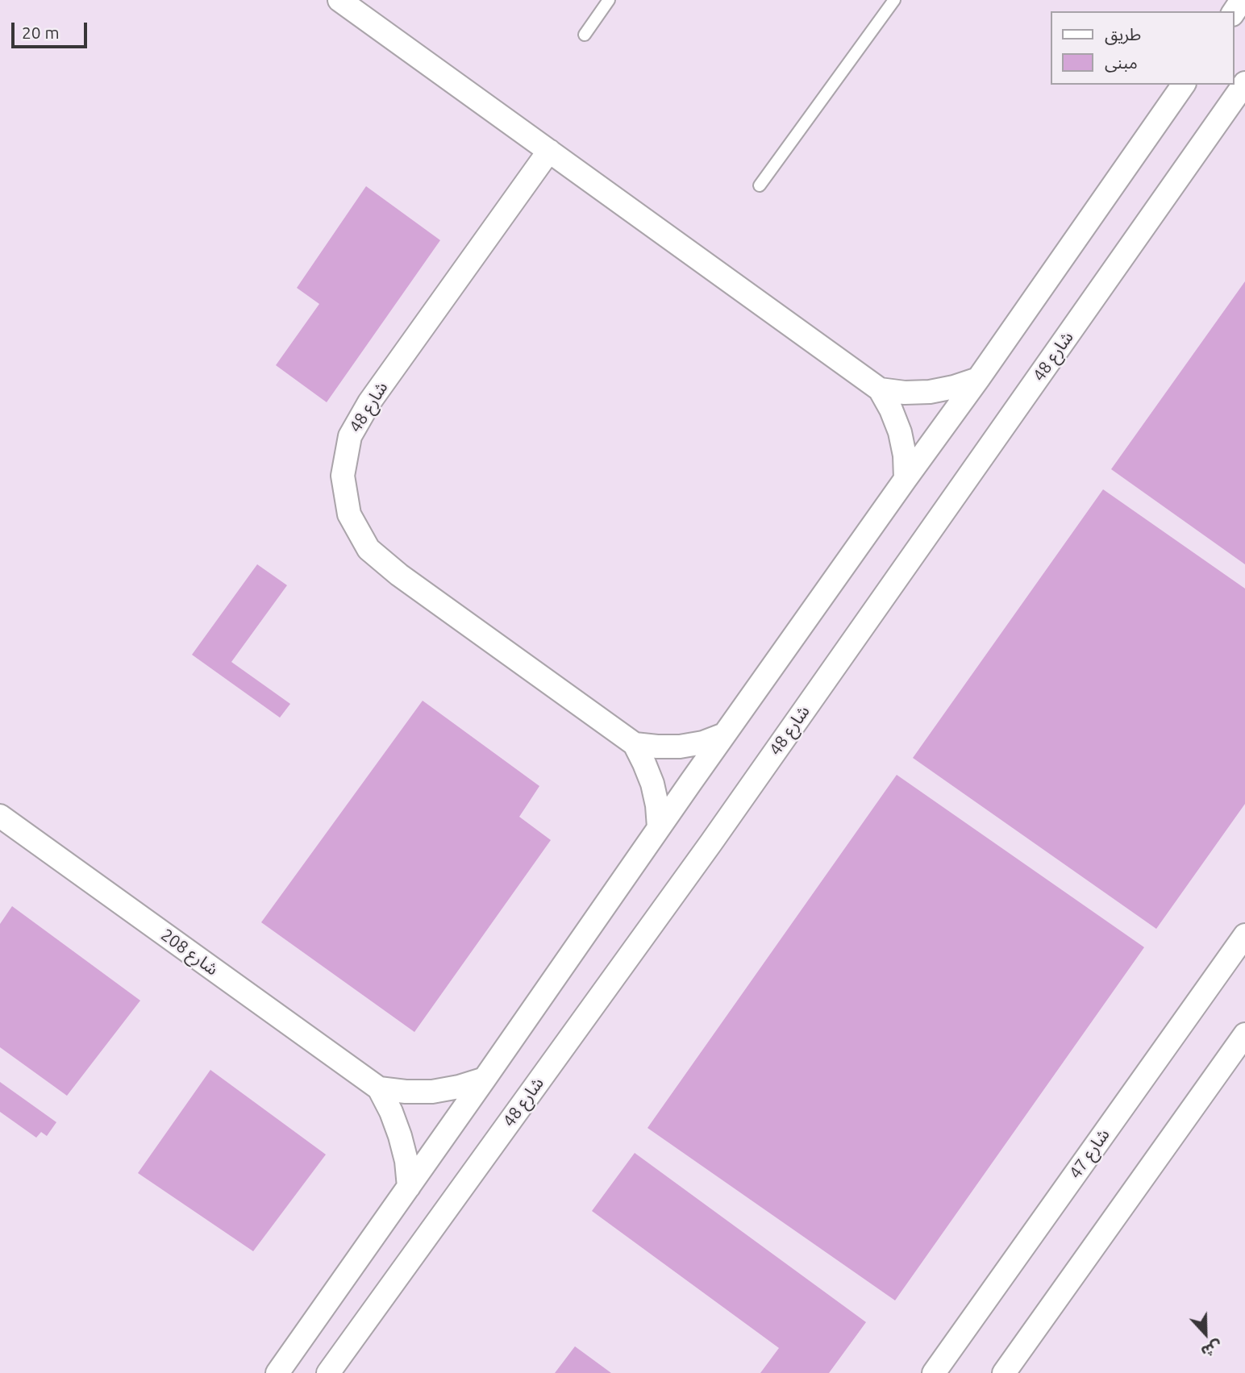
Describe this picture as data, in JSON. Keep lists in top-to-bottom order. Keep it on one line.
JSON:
{"streets":{"street":["شارع 48","شارع 208","شارع 47"]},"legend":["طريق","مبنى"],"scale_bar":"20 m","north":"bottom"}
